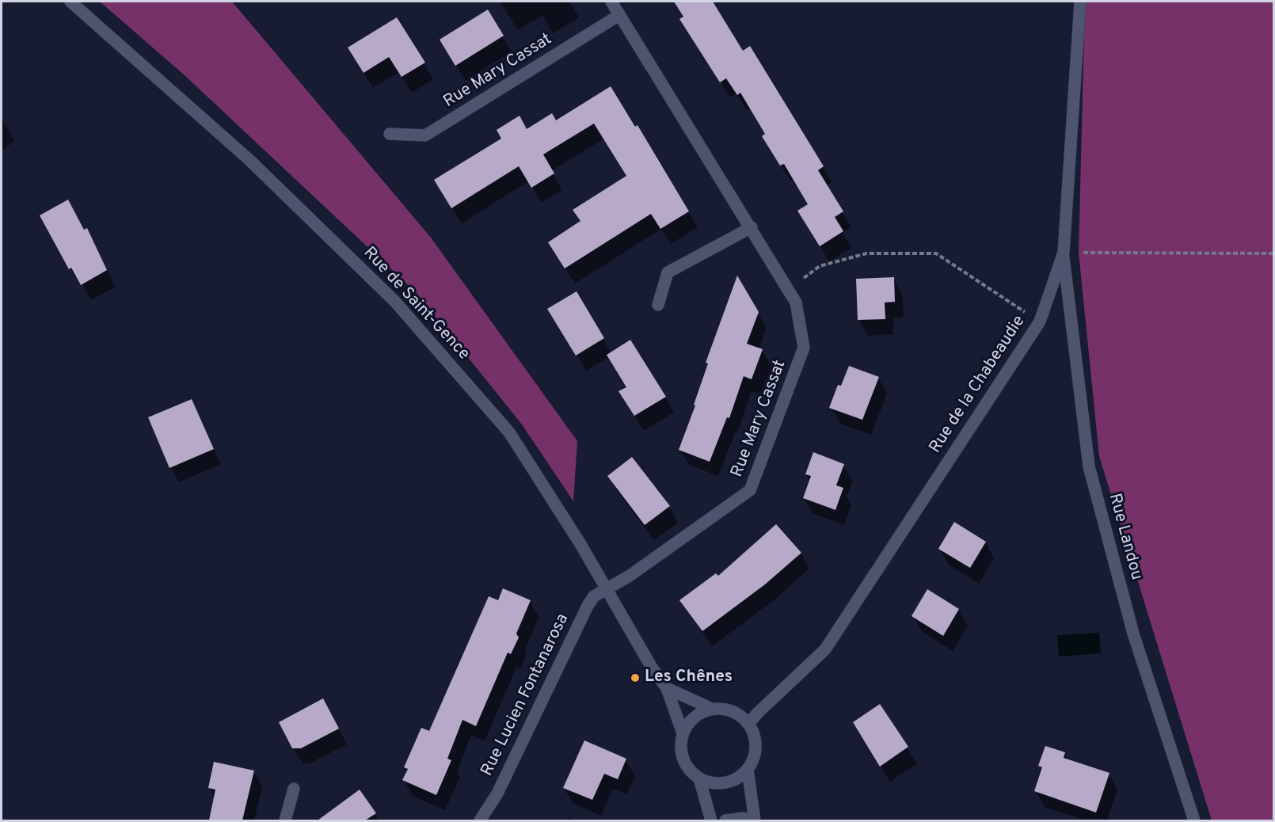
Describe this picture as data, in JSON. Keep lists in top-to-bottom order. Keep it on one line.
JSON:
{"streets":{"street":["Rue Mary Cassat","Rue de Saint-Gence","Rue de la Chabeaudie","Rue Landou","Rue Lucien Fontanarosa"]},"crossings":[["Rue Mary Cassat","Rue de Saint-Gence"],["Rue Mary Cassat","Rue Lucien Fontanarosa"],["Rue de Saint-Gence","Rue de la Chabeaudie"],["Rue de Saint-Gence","Rue Lucien Fontanarosa"],["Rue de la Chabeaudie","Rue Landou"]],"places":["Les Chênes"]}
